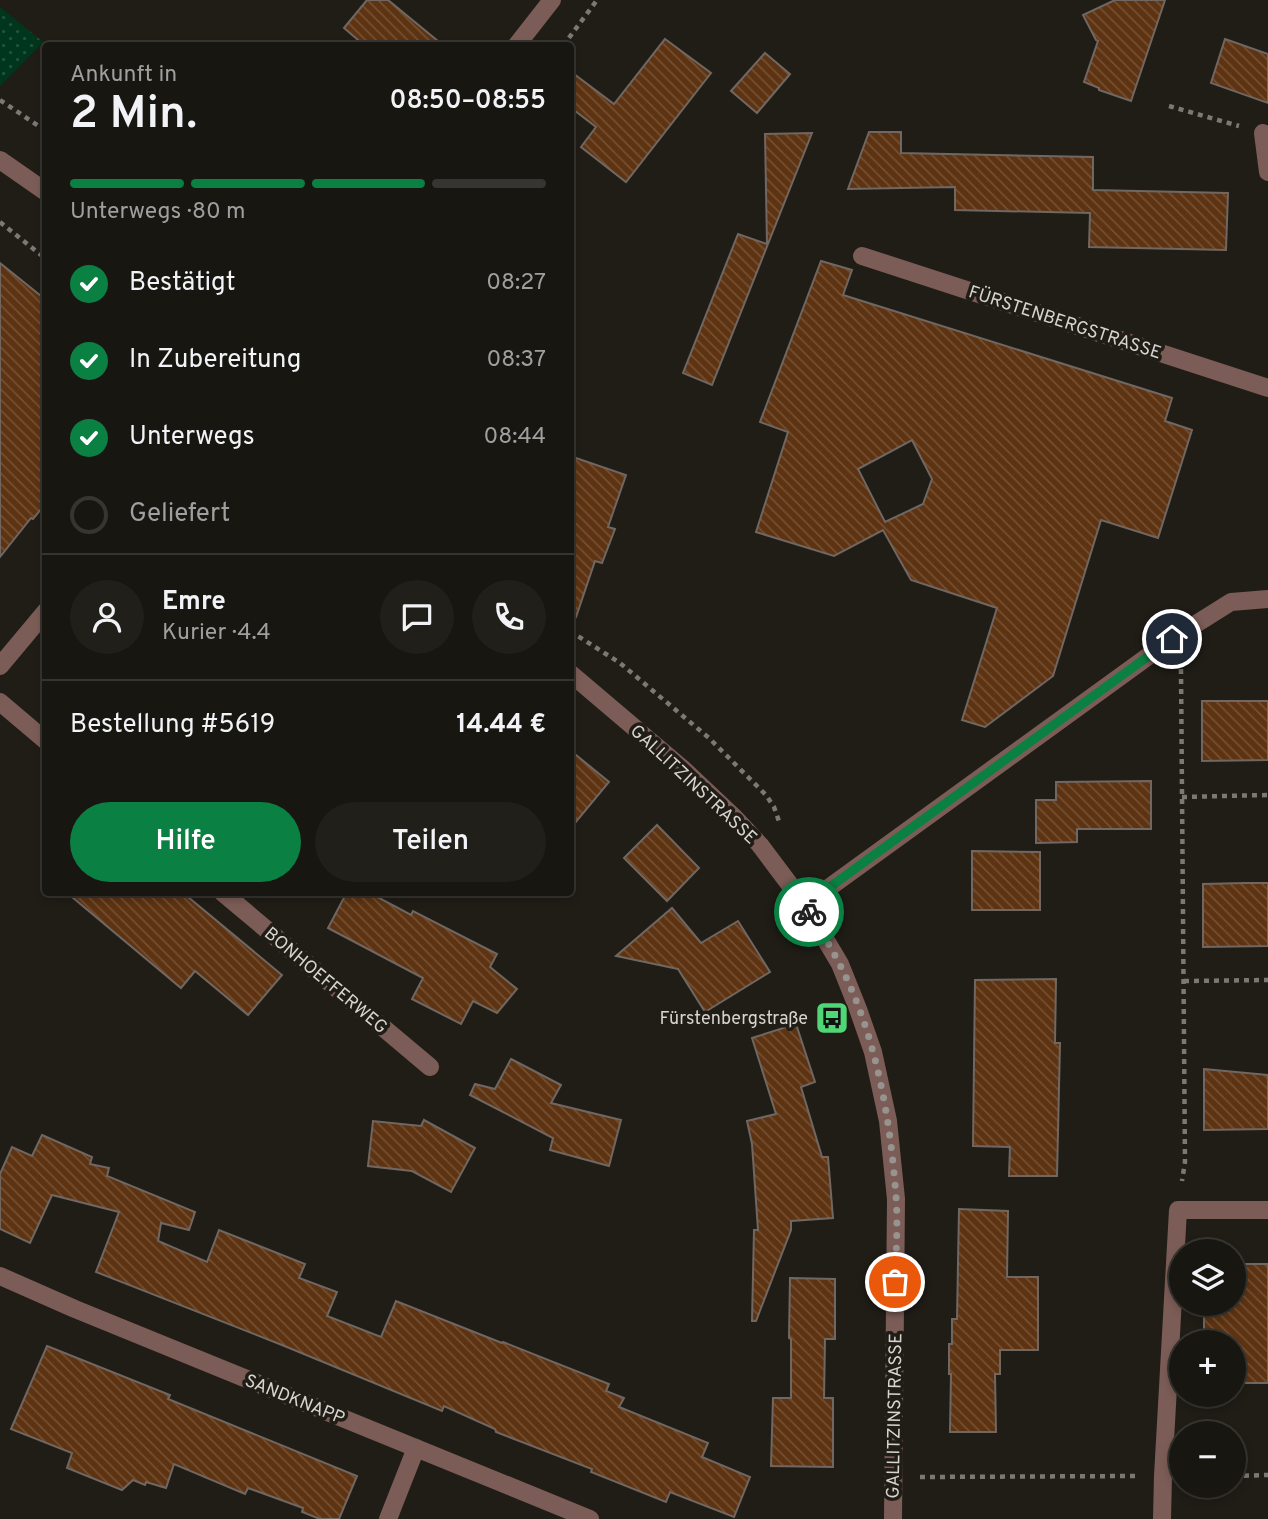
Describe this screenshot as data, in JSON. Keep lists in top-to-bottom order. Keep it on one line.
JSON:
{"streets":{"street":["FÜRSTENBERGSTRASSE","GALLITZINSTRASSE","BONHOEFFERWEG","SANDKNAPP"]},"places":{"bus stop":["Fürstenbergstraße"]},"page":{"heading":["2 Min.","Ankunft in","08:50–08:55"],"panel":["Emre","Kurier · 4.4","Bestellung #5619","14.44 €"],"bar":"Unterwegs · 80 m","list":[["Bestätigt","08:27"],["In Zubereitung","08:37"],["Unterwegs","08:44"],"Geliefert"],"buttons":["Hilfe","Teilen"],"map_buttons":["+","−"]}}
